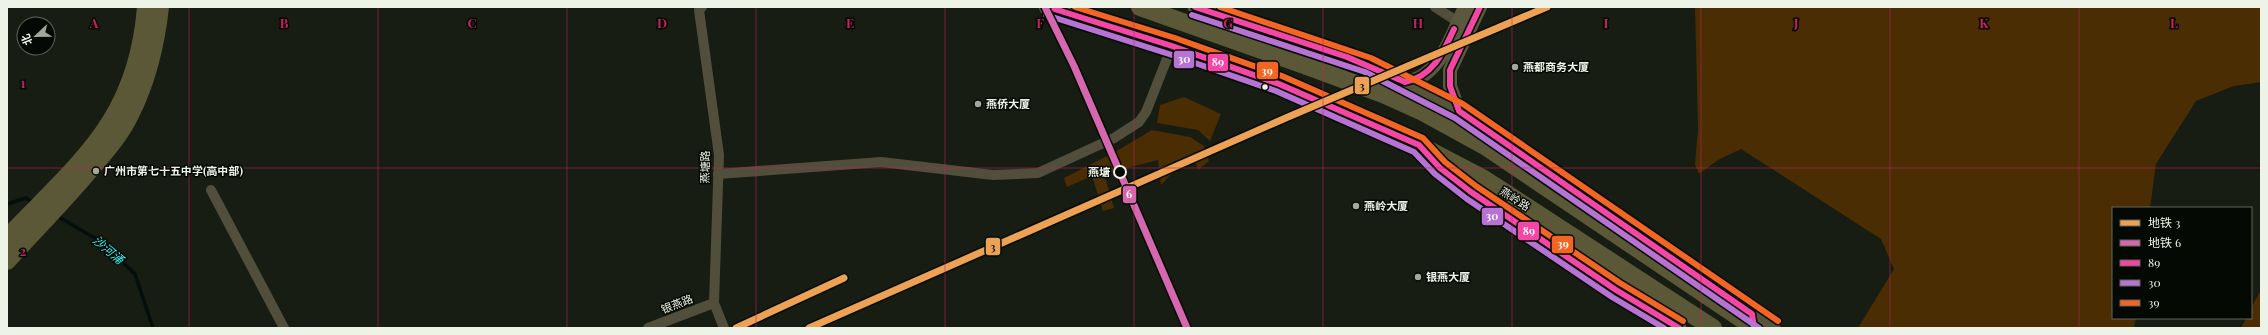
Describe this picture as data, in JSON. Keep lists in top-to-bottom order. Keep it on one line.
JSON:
{"streets":{"highway":["燕岭路"],"street":["燕塘路","银燕路"]},"crossings":[["燕塘路","银燕路"]],"water":["沙河涌"],"places":["燕都商务大厦","燕侨大厦","广州市第七十五中学(高中部)","燕塘","燕岭大厦","银燕大厦"],"lines":["metro line 3","metro line 6","transit line 89","transit line 39","transit line 30"],"legend":["地铁 3","地铁 6","89","30","39"],"north":"left","grid":{"columns":["A","B","C","D","E","F","G","H","I","J","K","L"],"rows":["1","2"]}}
